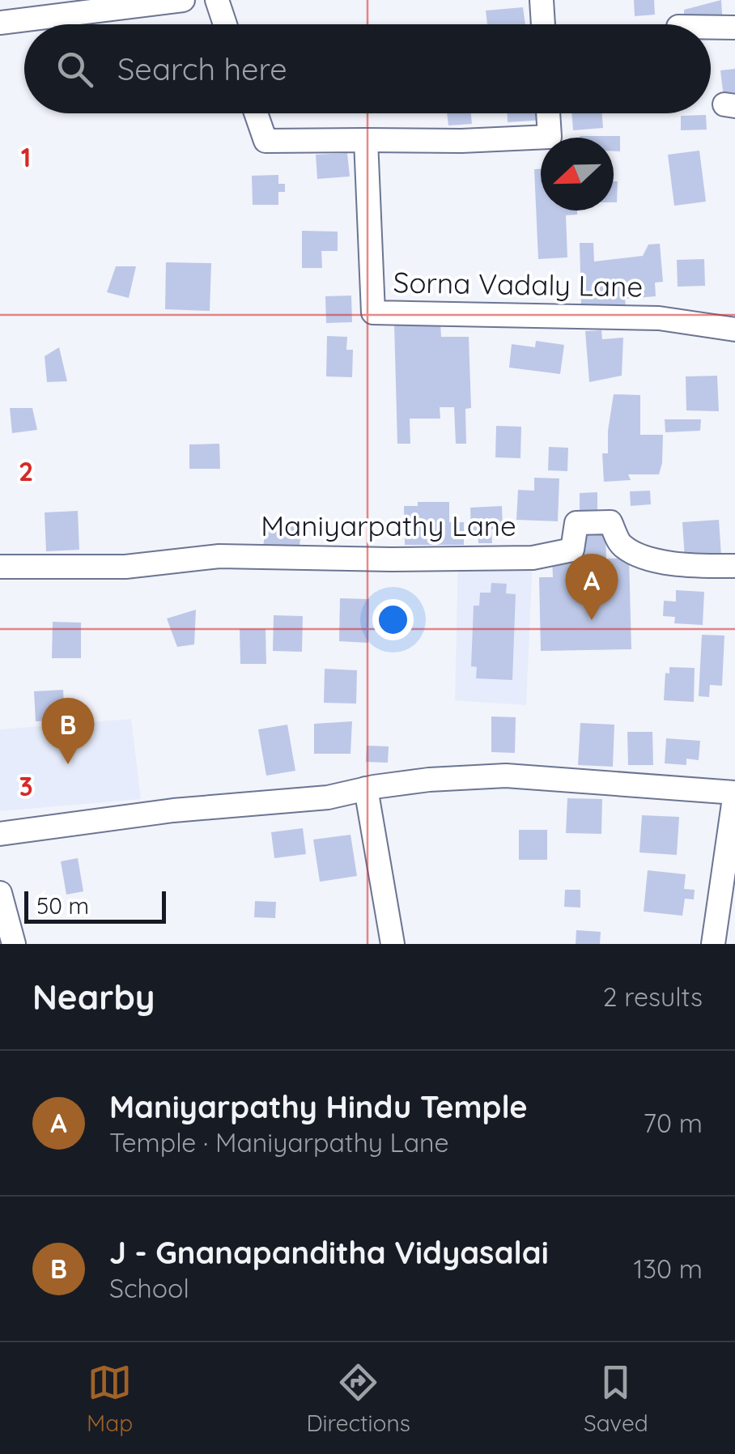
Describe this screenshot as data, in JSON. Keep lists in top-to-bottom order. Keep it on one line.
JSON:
{"streets":{"street":["Sorna Vadaly Lane","Maniyarpathy Lane"]},"scale_bar":"50 m","north":"left","page":{"search":"Search here","pins":["A","B"],"scale":"50 m","heading":["Nearby","2 results"],"list":[{"mark":"A","name":"Maniyarpathy Hindu Temple","note":"Temple · Maniyarpathy Lane","value":"70 m"},{"mark":"B","name":"J - Gnanapanditha Vidyasalai","note":"School","value":"130 m"}],"nav":["Map","Directions","Saved"]},"grid":{"rows":["1","2","3"]}}
